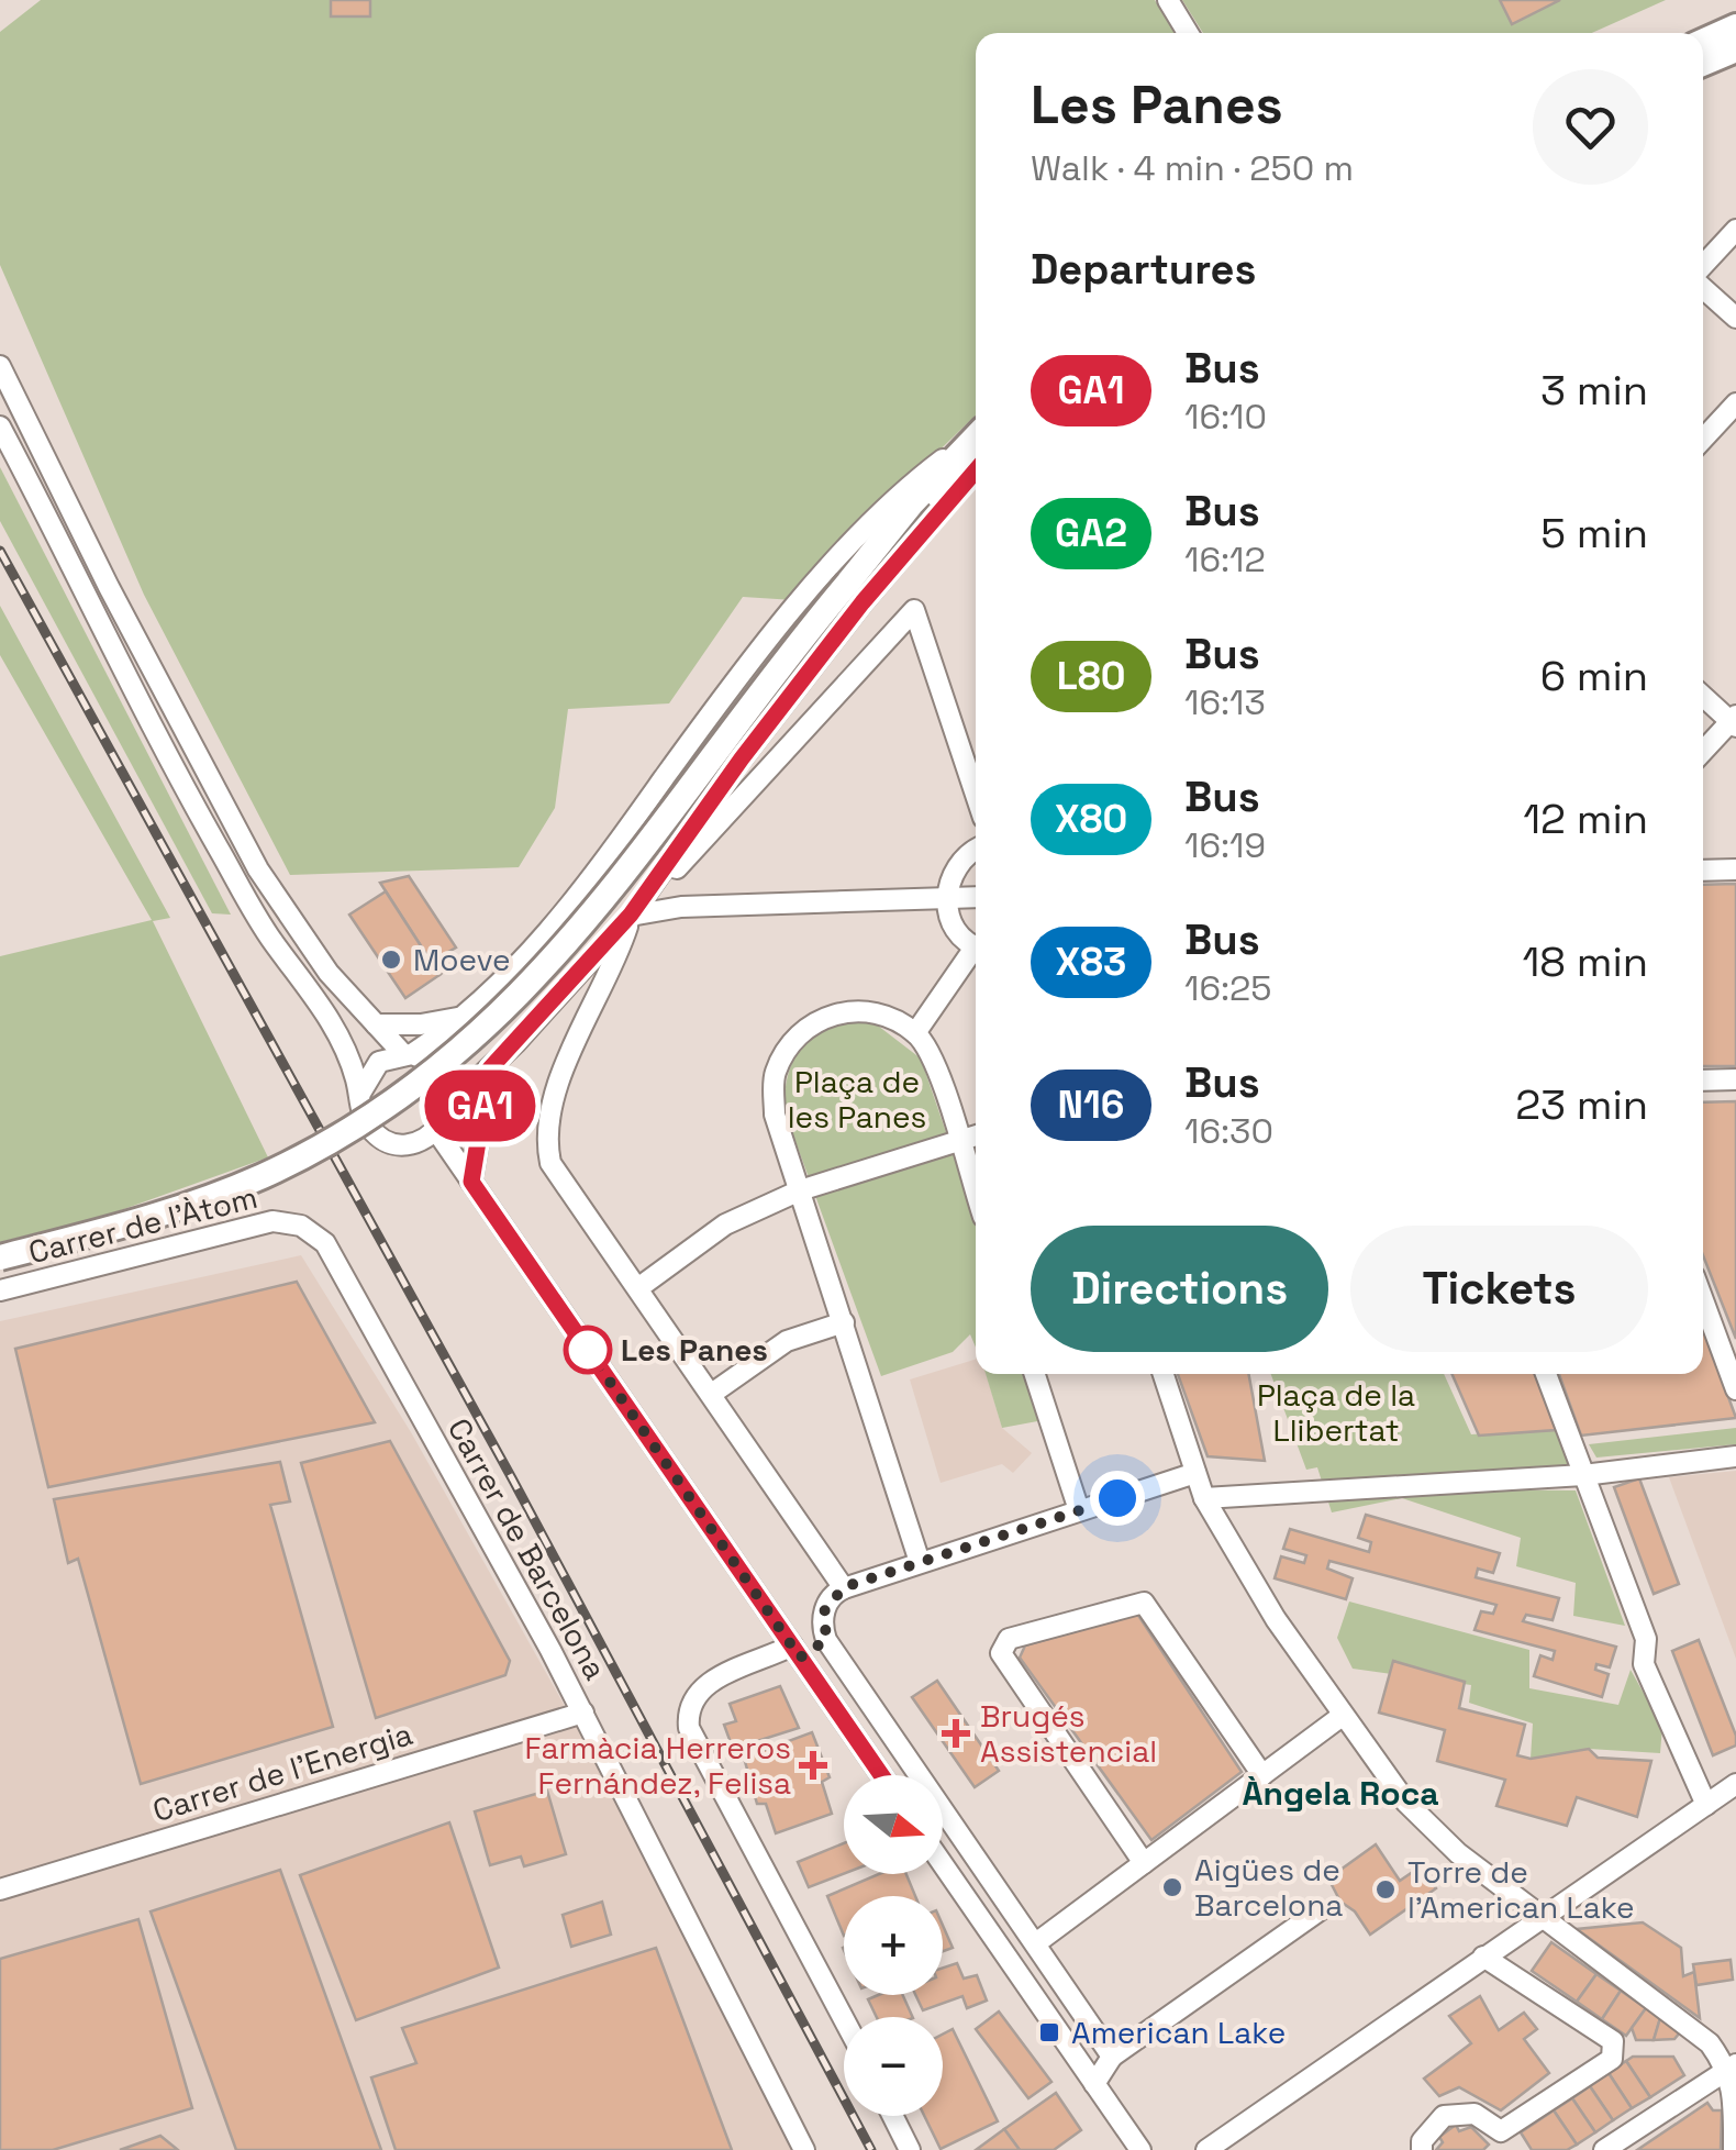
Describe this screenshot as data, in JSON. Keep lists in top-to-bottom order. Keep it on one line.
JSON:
{"streets":{"street":["Carrer de l'Àtom","Carrer de Barcelona","Carrer de l'Energia"]},"crossings":[["Carrer de l'Àtom","Carrer de Barcelona"],["Carrer de Barcelona","Carrer de l'Energia"]],"districts":["Àngela Roca"],"parks":["Plaça de les Panes","Plaça de la Llibertat"],"places":{"other":["Moeve","Les Panes","Aigües de Barcelona","Torre de l'American Lake"],"health":["Brugés Assistencial","Farmàcia Herreros Fernández, Felisa"],"transit":["American Lake"]},"lines":["bus line GA1"],"north":"right","page":{"on_map":"GA1","heading":[["Les Panes","Walk · 4 min · 250 m"],"Departures"],"list":[{"mark":"GA1","name":"Bus","note":"16:10","value":"3 min"},{"mark":"GA2","name":"Bus","note":"16:12","value":"5 min"},{"mark":"L80","name":"Bus","note":"16:13","value":"6 min"},{"mark":"X80","name":"Bus","note":"16:19","value":"12 min"},{"mark":"X83","name":"Bus","note":"16:25","value":"18 min"},{"mark":"N16","name":"Bus","note":"16:30","value":"23 min"}],"buttons":["Directions","Tickets"],"map_buttons":["+","−"]}}
